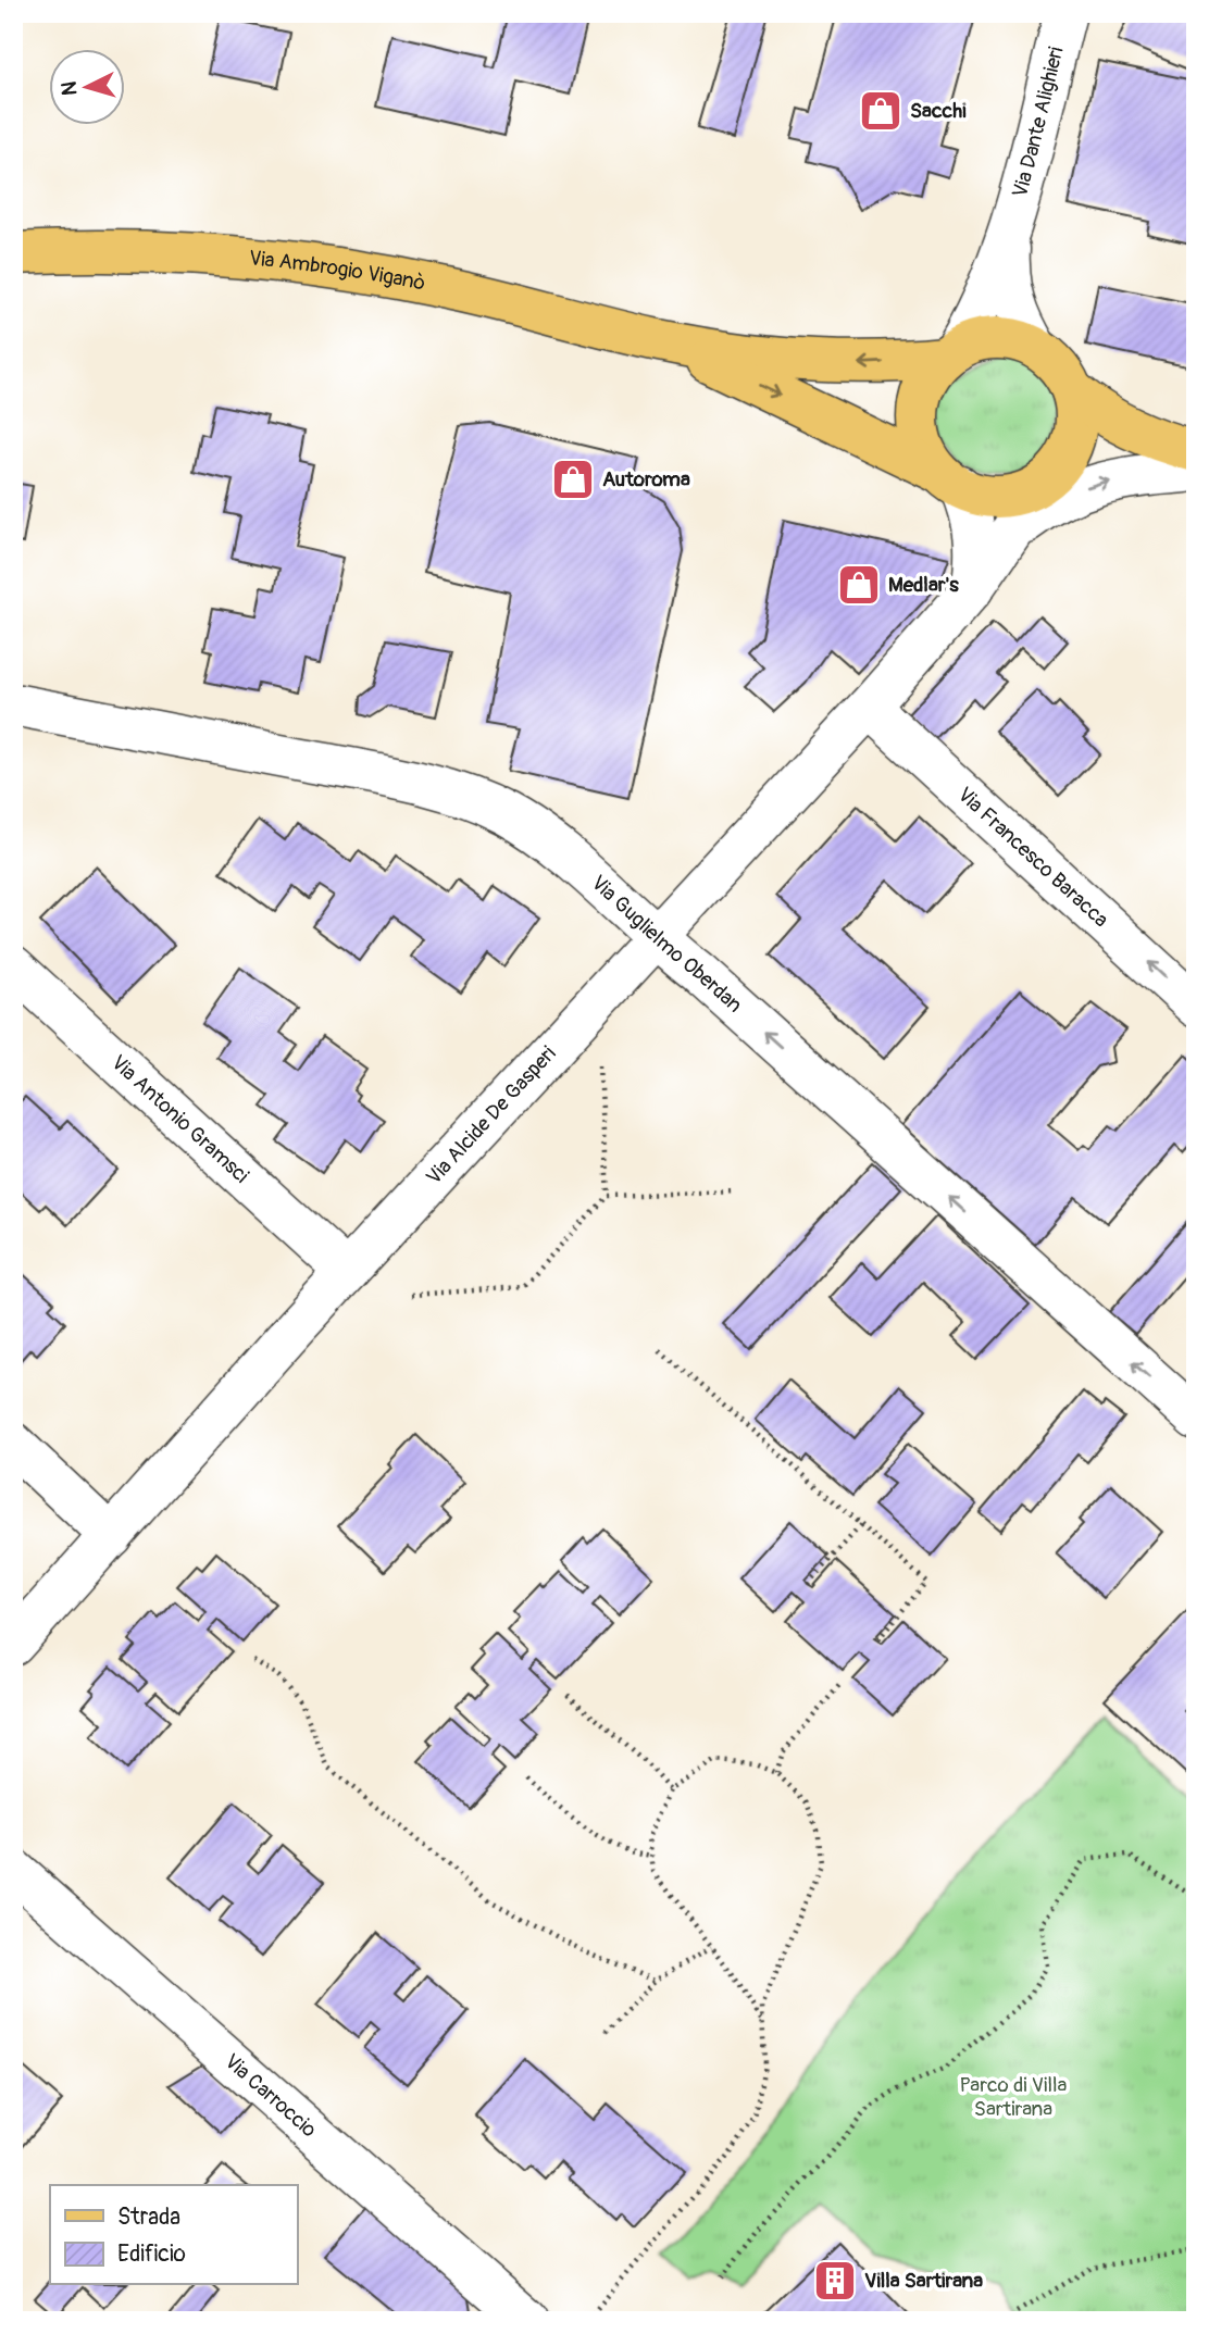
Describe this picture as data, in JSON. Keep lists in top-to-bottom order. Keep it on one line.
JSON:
{"streets":{"main road":["Via Ambrogio Viganò"],"street":["Via Dante Alighieri","Via Francesco Baracca","Via Guglielmo Oberdan","Via Alcide De Gasperi","Via Antonio Gramsci","Via Carroccio"]},"crossings":[["Via Dante Alighieri","Via Ambrogio Viganò"],["Via Dante Alighieri","Via Alcide De Gasperi"],["Via Ambrogio Viganò","Via Alcide De Gasperi"],["Via Francesco Baracca","Via Alcide De Gasperi"],["Via Guglielmo Oberdan","Via Alcide De Gasperi"],["Via Alcide De Gasperi","Via Antonio Gramsci"]],"one_way":["Via Francesco Baracca","Via Guglielmo Oberdan"],"parks":["Parco di Villa Sartirana"],"places":{"shop":["Sacchi","Autoroma","Medlar's"],"building":["Villa Sartirana"]},"legend":["Strada","Edificio"],"north":"left"}
